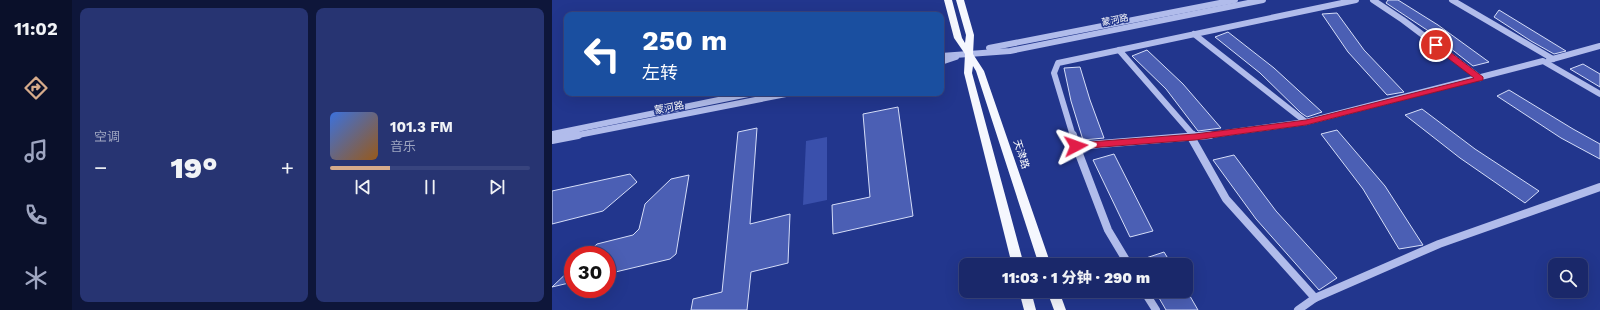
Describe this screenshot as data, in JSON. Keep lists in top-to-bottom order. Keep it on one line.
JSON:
{"streets":{"main road":["天津路"],"street":["蒙河路"]},"crossings":[["蒙河路","天津路"]],"page":{"tabs":"11:02","tile":"空调","turn":["250 m","左转"],"song":["101.3 FM","音乐"],"heat":["−","19°","+"],"limit":"30","trip":"11:03 · 1 分钟 · 290 m"}}
